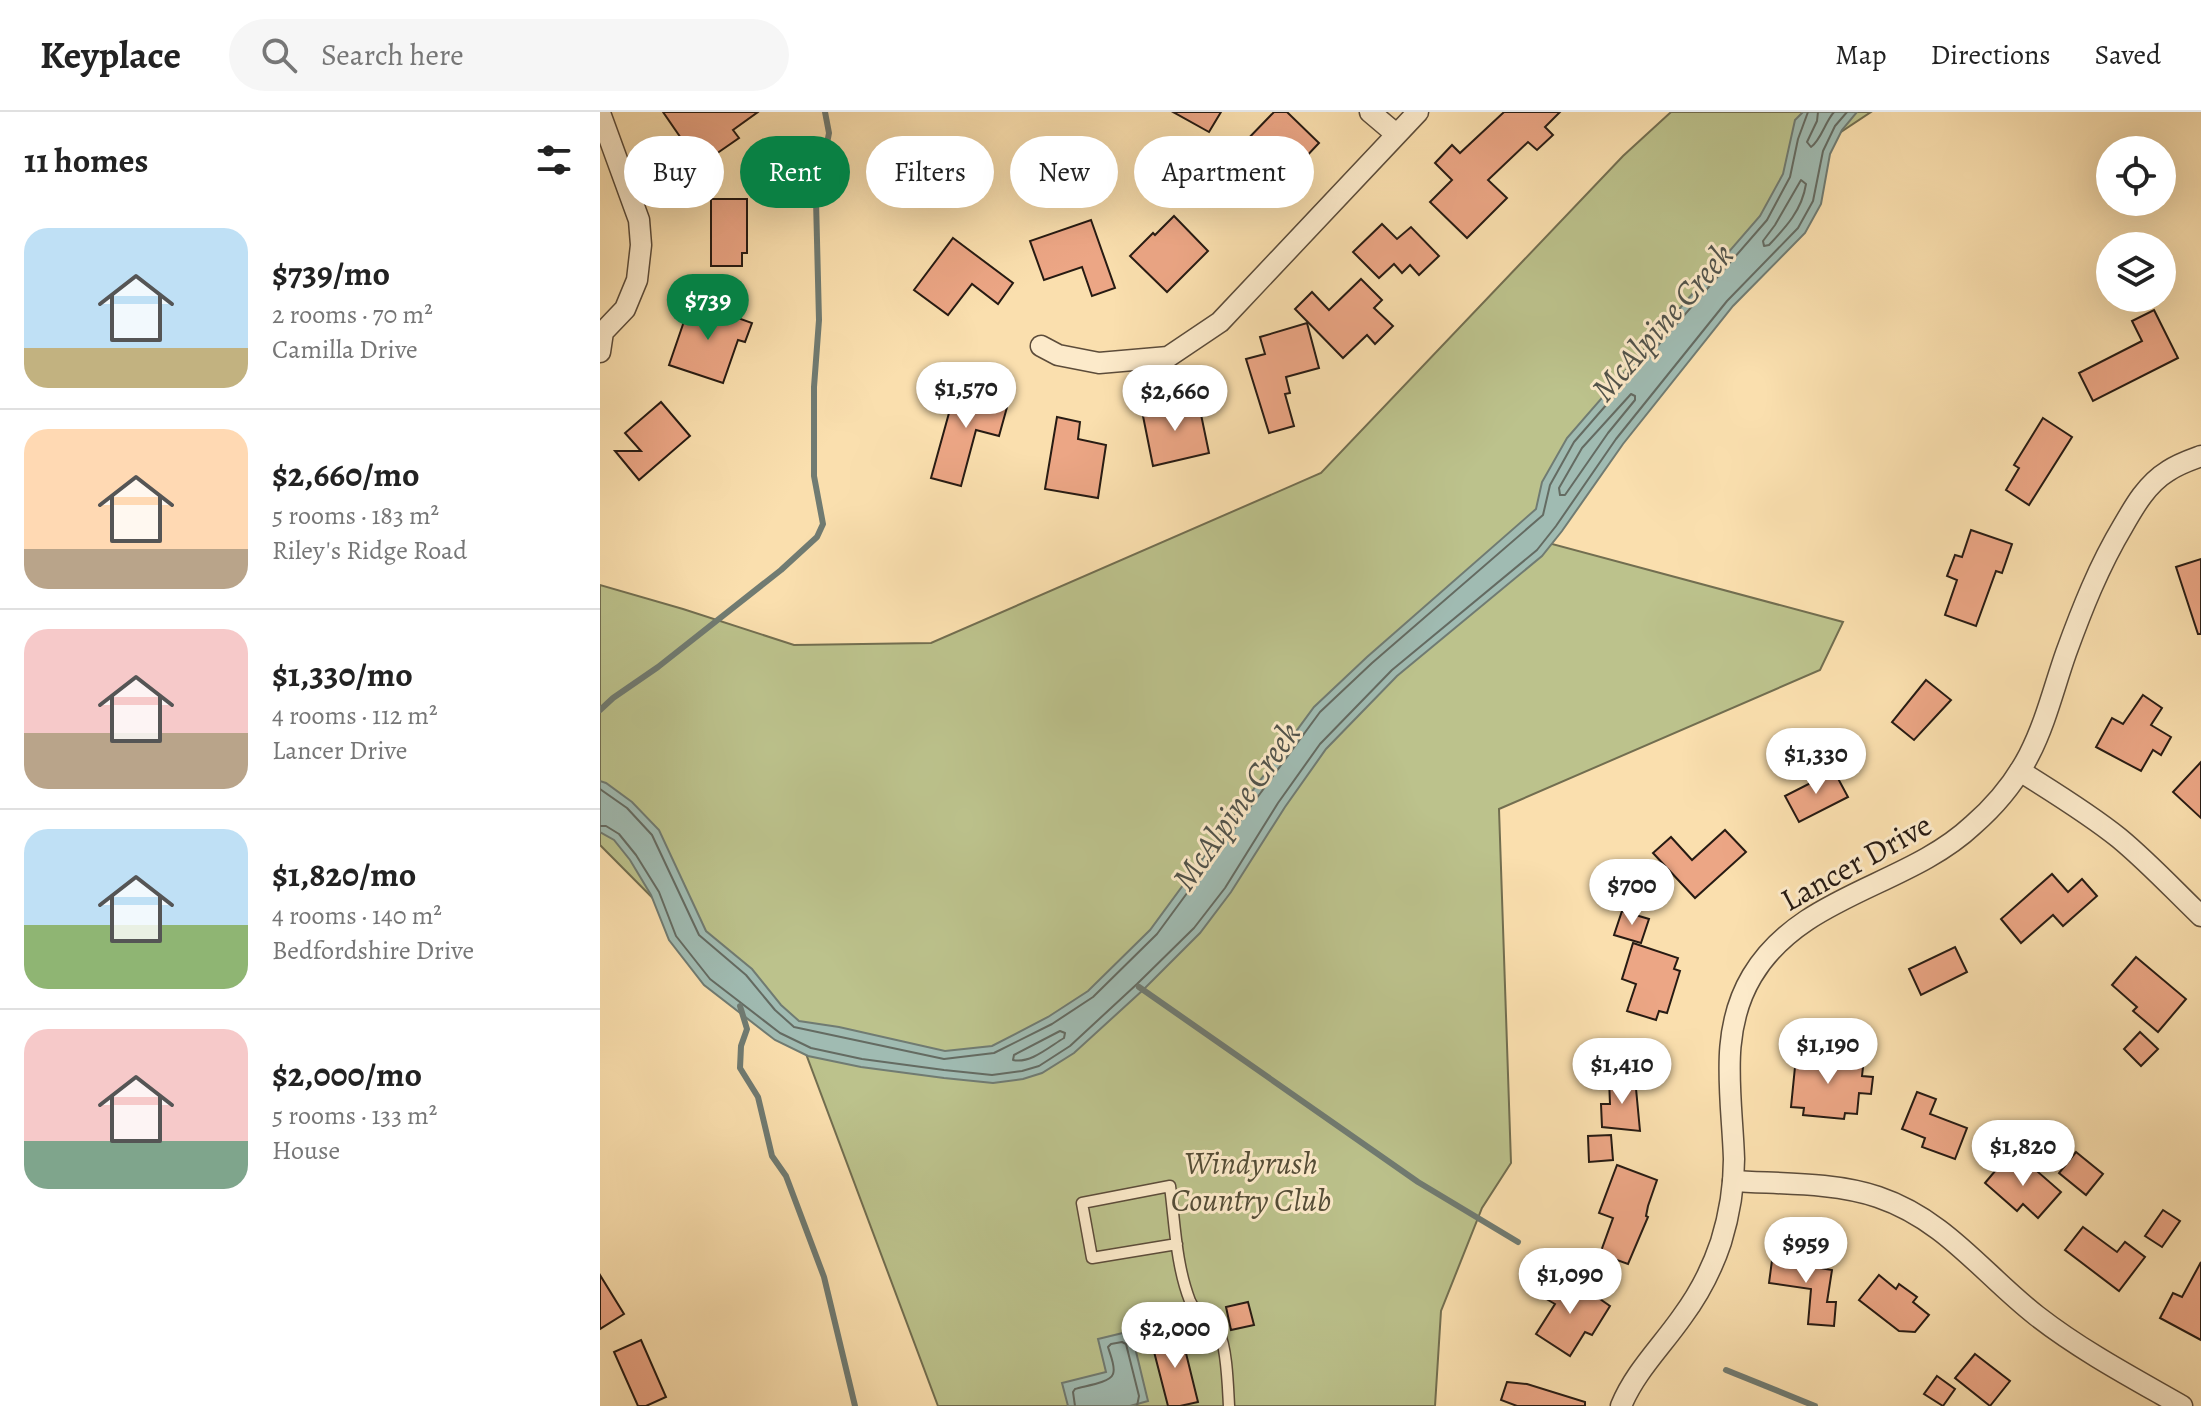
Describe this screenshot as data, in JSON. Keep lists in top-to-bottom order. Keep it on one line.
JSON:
{"streets":{"street":["Lancer Drive"]},"water":["McAlpine Creek"],"parks":["Windyrush Country Club"],"page":{"header":"Keyplace","search":"Search here","nav":["Map","Directions","Saved"],"heading":"11 homes","chip":["Buy","Rent","Filters","New","Apartment"],"list":[{"name":"$739/mo","note":"2 rooms · 70 m² · Camilla Drive"},{"name":"$2,660/mo","note":"5 rooms · 183 m² · Riley's Ridge Road"},{"name":"$1,330/mo","note":"4 rooms · 112 m² · Lancer Drive"},{"name":"$1,820/mo","note":"4 rooms · 140 m² · Bedfordshire Drive"},{"name":"$2,000/mo","note":"5 rooms · 133 m² · House"}],"price":["$739","$1,570","$2,660","$1,330","$700","$1,190","$1,410","$1,820","$959","$1,090","$2,000"]}}
